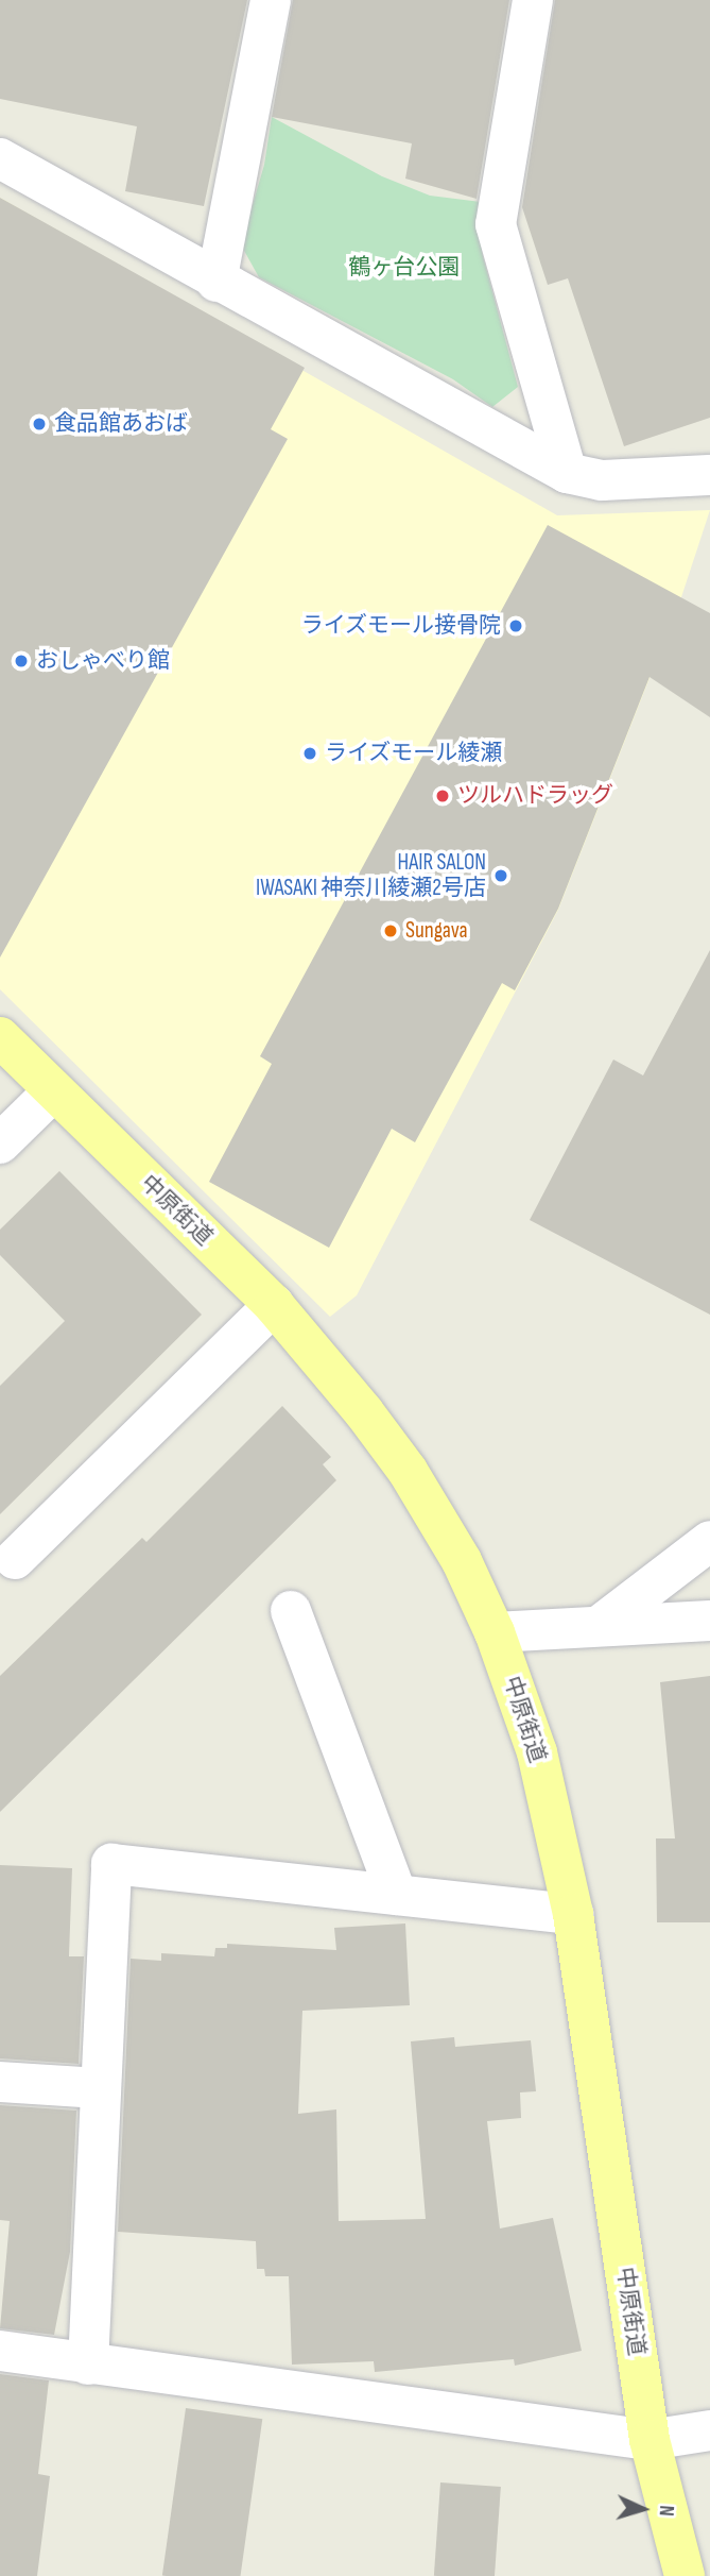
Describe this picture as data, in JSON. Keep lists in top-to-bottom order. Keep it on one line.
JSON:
{"streets":{"main road":["中原街道"]},"parks":["鶴ヶ台公園"],"places":["食品館あおば","ライズモール接骨院","おしゃべり館","ライズモール綾瀬","ツルハドラッグ","HAIR SALON IWASAKI 神奈川綾瀬2号店","Sungava"],"north":"right"}
